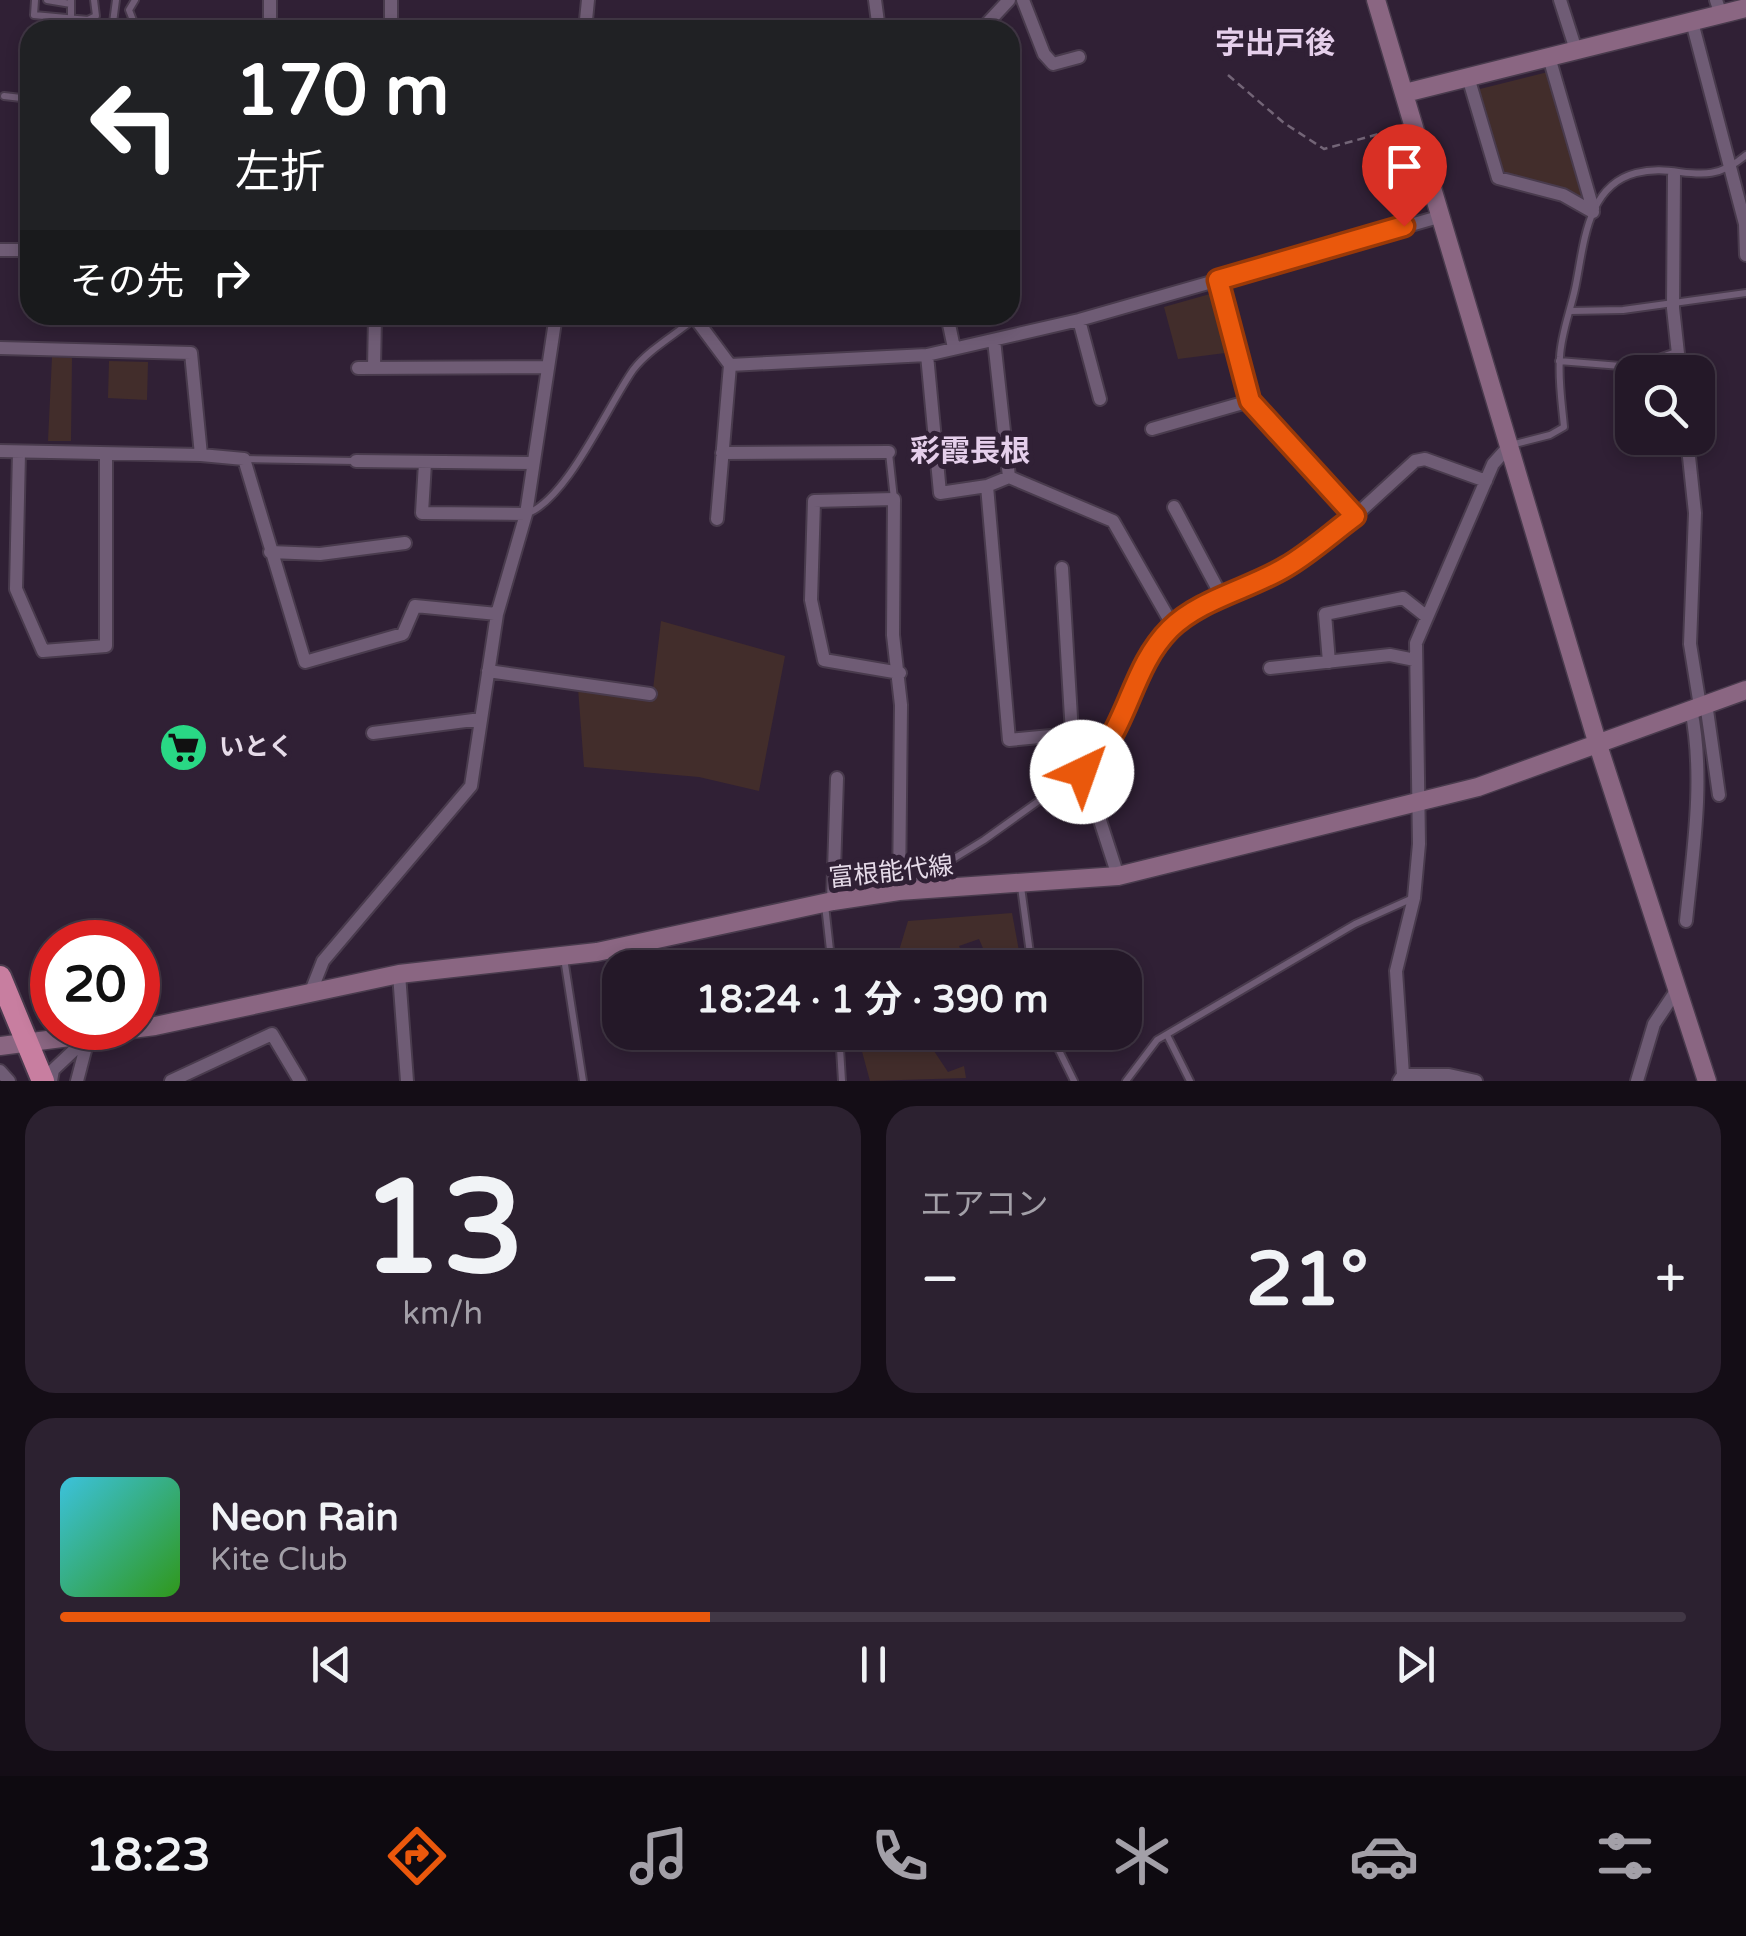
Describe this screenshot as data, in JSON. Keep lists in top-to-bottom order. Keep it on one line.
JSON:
{"streets":{"main road":["富根能代線"]},"districts":["字出戸後","彩霞長根"],"places":{"supermarket":["いとく"]},"page":{"turn":["170 m","左折"],"then":"その先","limit":"20","trip":"18:24 · 1 分 · 390 m","tile":[["13","km/h"],"エアコン"],"heat":["−","21°","+"],"song":["Neon Rain","Kite Club"],"tabs":"18:23"}}
